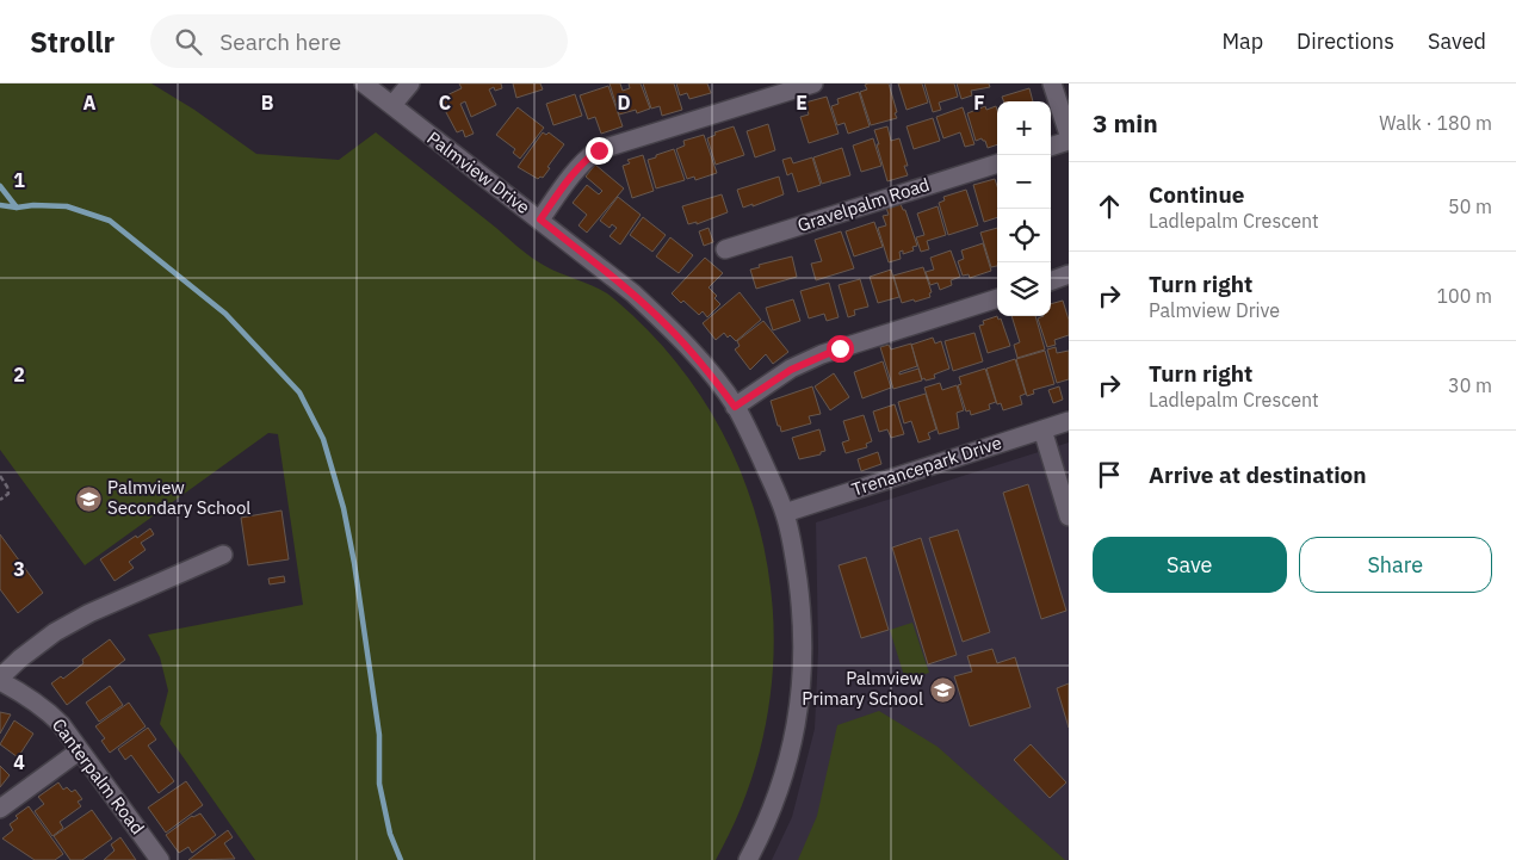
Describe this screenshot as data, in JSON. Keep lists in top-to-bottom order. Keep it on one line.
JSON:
{"streets":{"street":["Palmview Drive","Gravelpalm Road","Trenancepark Drive","Canterpalm Road"]},"crossings":[["Palmview Drive","Trenancepark Drive"]],"places":{"school or university":["Palmview Secondary School","Palmview Primary School"]},"page":{"header":"Strollr","search":"Search here","nav":["Map","Directions","Saved"],"heading":["3 min","Walk · 180 m"],"map_buttons":["+","−"],"list":[["Continue","Ladlepalm Crescent","50 m"],["Turn right","Palmview Drive","100 m"],["Turn right","Ladlepalm Crescent","30 m"],"Arrive at destination"],"buttons":["Save","Share"]},"grid":{"columns":["A","B","C","D","E","F"],"rows":["1","2","3","4"]}}
